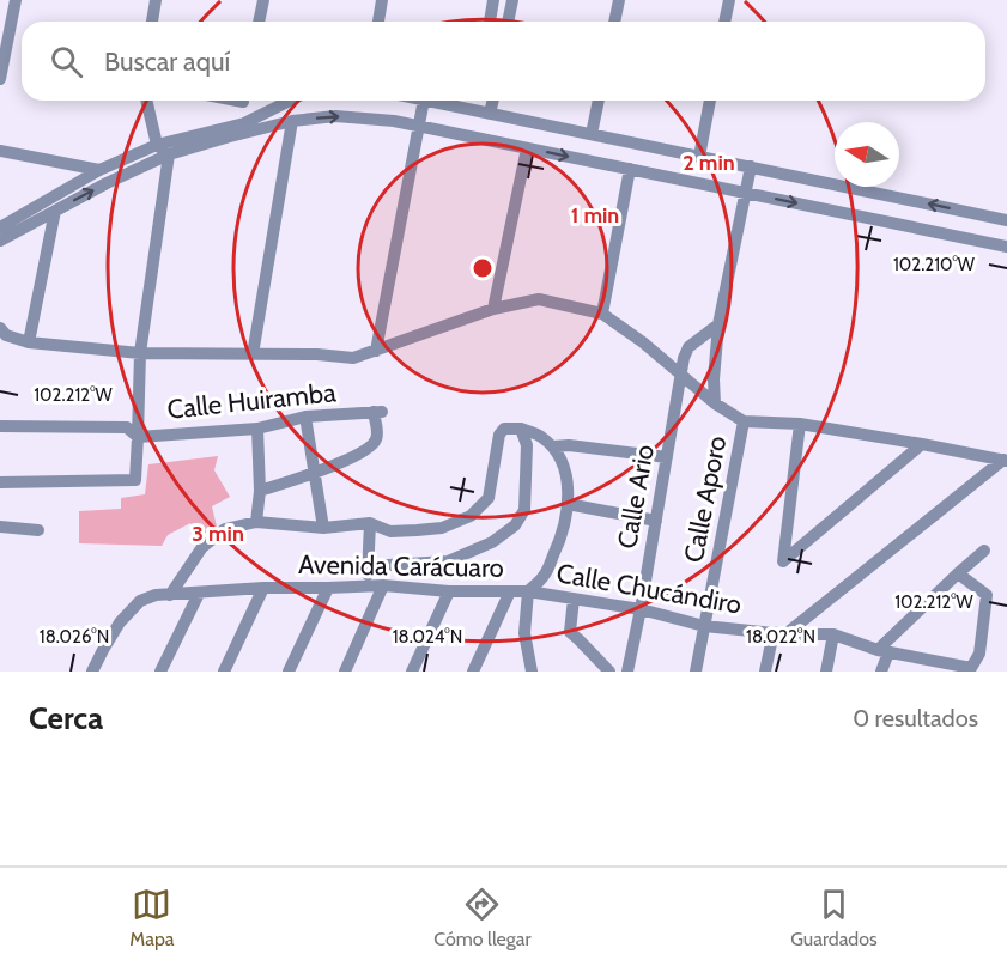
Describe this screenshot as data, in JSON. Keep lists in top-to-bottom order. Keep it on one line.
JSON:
{"streets":{"street":["Calle Huiramba","Calle Ario","Calle Aporo","Avenida Carácuaro","Calle Chucándiro"]},"crossings":[["Calle Ario","Calle Chucándiro"],["Calle Aporo","Calle Chucándiro"],["Avenida Carácuaro","Calle Chucándiro"]],"north":"left","page":{"search":"Buscar aquí","heading":["Cerca","0 resultados"],"nav":["Mapa","Cómo llegar","Guardados"]},"coordinates":["102.210°W","102.212°W","18.026°N","18.024°N","18.022°N"],"rings":["2 min","1 min","3 min"]}
